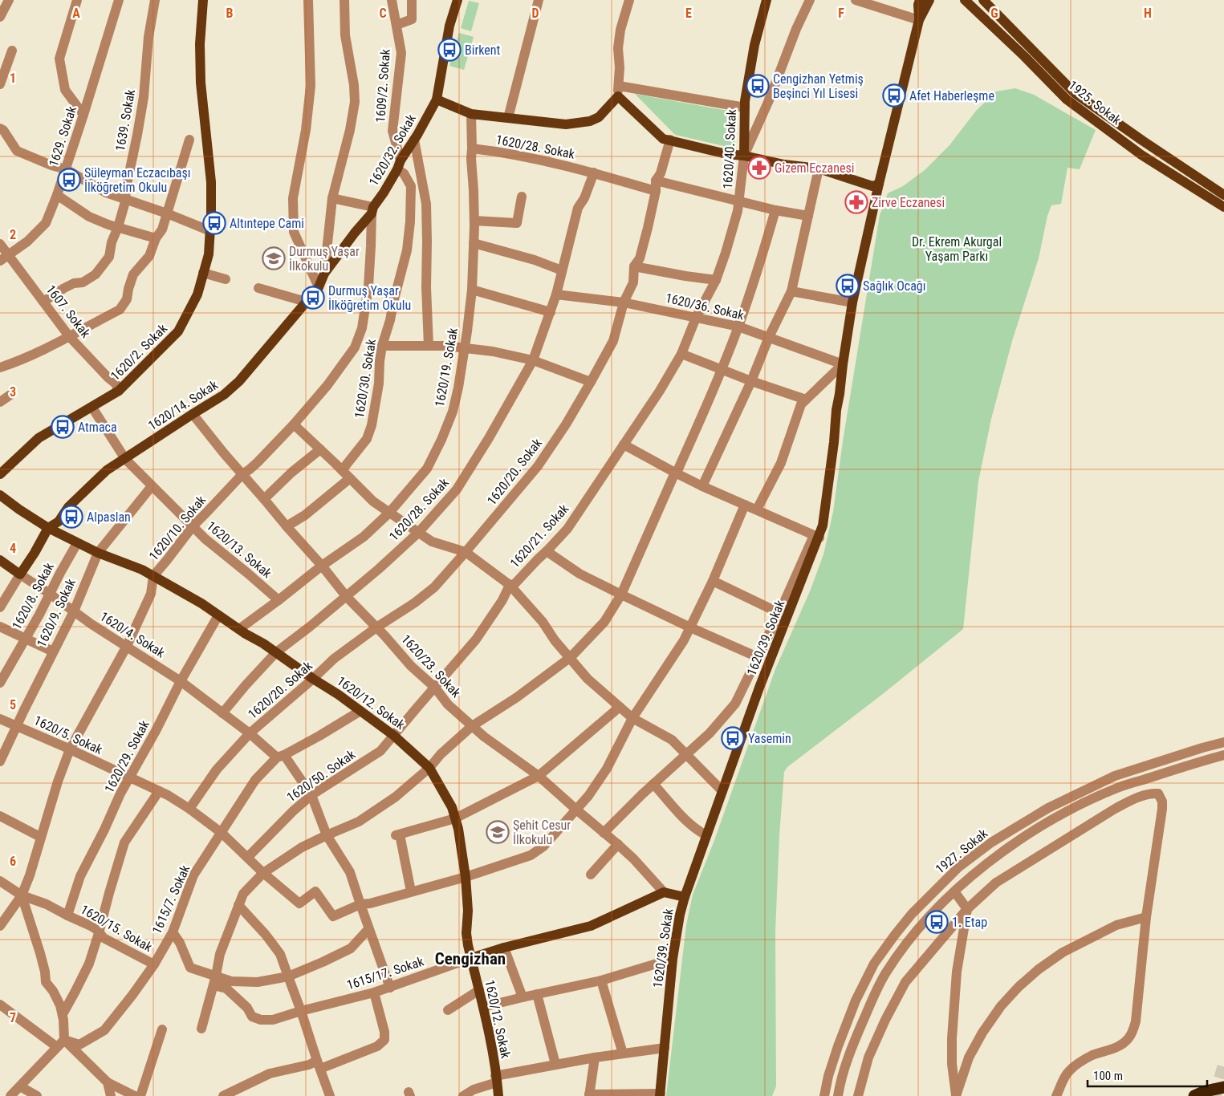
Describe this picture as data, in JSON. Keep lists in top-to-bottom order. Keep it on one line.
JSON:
{"streets":{"main road":["1925. Sokak","1620/40. Sokak","1620/32. Sokak","1620/2. Sokak","1620/14. Sokak","1620/4. Sokak","1620/39. Sokak","1620/12. Sokak","1615/17. Sokak"],"street":["1609/2. Sokak","1639. Sokak","1629. Sokak","1620/28. Sokak","1620/36. Sokak","1607. Sokak","1620/19. Sokak","1620/30. Sokak","1620/20. Sokak","1620/10. Sokak","1620/21. Sokak","1620/13. Sokak","1620/8. Sokak","1620/9. Sokak","1620/23. Sokak","1620/5. Sokak","1620/29. Sokak","1620/50. Sokak","1927. Sokak","1615/7. Sokak","1620/15. Sokak"]},"crossings":[["1609/2. Sokak","1620/32. Sokak"],["1609/2. Sokak","1620/30. Sokak"],["1639. Sokak","1607. Sokak"],["1629. Sokak","1607. Sokak"],["1620/28. Sokak","1620/36. Sokak"],["1620/28. Sokak","1620/19. Sokak"],["1620/28. Sokak","1620/20. Sokak"],["1620/28. Sokak","1620/4. Sokak"],["1620/28. Sokak","1620/23. Sokak"],["1620/28. Sokak","1620/12. Sokak"],["1620/40. Sokak","1620/36. Sokak"],["1620/40. Sokak","1620/21. Sokak"],["1620/32. Sokak","1620/30. Sokak"],["1620/32. Sokak","1620/14. Sokak"],["1620/32. Sokak","1620/10. Sokak"],["1620/36. Sokak","1620/20. Sokak"],["1620/36. Sokak","1620/21. Sokak"],["1620/36. Sokak","1620/39. Sokak"],["1607. Sokak","1620/2. Sokak"],["1620/2. Sokak","1620/13. Sokak"],["1620/19. Sokak","1620/13. Sokak"],["1620/19. Sokak","1620/23. Sokak"],["1620/19. Sokak","1620/12. Sokak"],["1620/14. Sokak","1620/10. Sokak"],["1620/14. Sokak","1620/13. Sokak"],["1620/14. Sokak","1620/4. Sokak"],["1620/14. Sokak","1620/23. Sokak"],["1620/14. Sokak","1620/12. Sokak"],["1620/20. Sokak","1620/4. Sokak"],["1620/20. Sokak","1620/23. Sokak"],["1620/20. Sokak","1620/12. Sokak"],["1620/20. Sokak","1620/5. Sokak"],["1620/10. Sokak","1620/13. Sokak"],["1620/10. Sokak","1620/4. Sokak"],["1620/10. Sokak","1620/23. Sokak"],["1620/10. Sokak","1620/12. Sokak"],["1620/10. Sokak","1620/5. Sokak"],["1620/10. Sokak","1620/15. Sokak"],["1620/21. Sokak","1620/23. Sokak"],["1620/21. Sokak","1620/12. Sokak"],["1620/21. Sokak","1620/50. Sokak"],["1620/13. Sokak","1620/9. Sokak"],["1620/8. Sokak","1620/4. Sokak"],["1620/8. Sokak","1620/12. Sokak"],["1620/9. Sokak","1620/4. Sokak"],["1620/9. Sokak","1620/12. Sokak"],["1620/9. Sokak","1620/5. Sokak"],["1620/4. Sokak","1620/5. Sokak"],["1620/4. Sokak","1620/29. Sokak"],["1620/4. Sokak","1620/50. Sokak"],["1620/4. Sokak","1615/7. Sokak"],["1620/4. Sokak","1615/17. Sokak"],["1620/23. Sokak","1615/17. Sokak"],["1620/12. Sokak","1620/29. Sokak"],["1620/12. Sokak","1620/50. Sokak"],["1620/12. Sokak","1615/7. Sokak"],["1620/12. Sokak","1615/17. Sokak"],["1620/5. Sokak","1620/29. Sokak"],["1620/5. Sokak","1620/50. Sokak"],["1620/5. Sokak","1615/7. Sokak"],["1620/29. Sokak","1620/15. Sokak"],["1615/7. Sokak","1620/15. Sokak"]],"districts":["Cengizhan"],"parks":["Dr. Ekrem Akurgal Yaşam Parkı"],"places":{"bus stop":["Birkent","Cengizhan Yetmiş Beşinci Yıl Lisesi","Afet Haberleşme","Süleyman Eczacıbaşı İlköğretim Okulu","Altıntepe Cami","Sağlık Ocağı","Durmuş Yaşar İlköğretim Okulu","Atmaca","Alpaslan","Yasemin","1. Etap"],"pharmacy":["Gizem Eczanesi","Zirve Eczanesi"],"school or university":["Durmuş Yaşar İlkokulu","Şehit Cesur İlkokulu"]},"scale_bar":"100 m","grid":{"columns":["A","B","C","D","E","F","G","H"],"rows":["1","2","3","4","5","6","7"]}}
